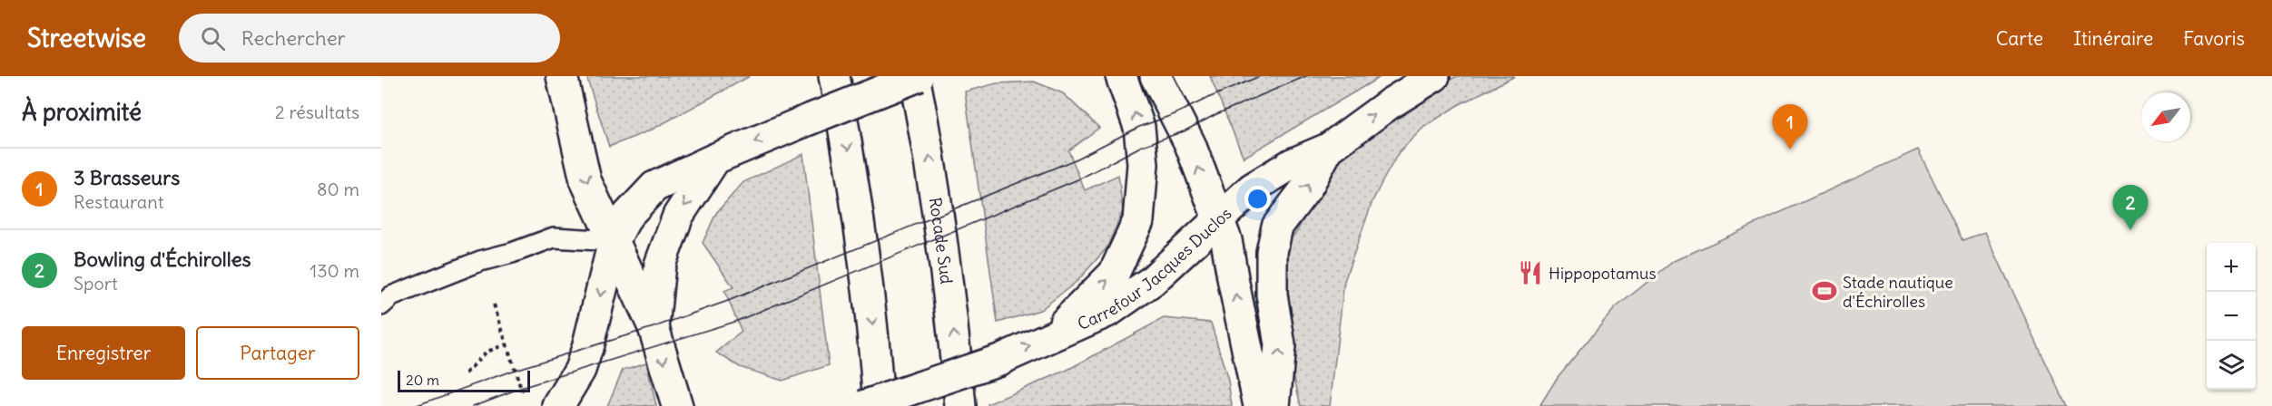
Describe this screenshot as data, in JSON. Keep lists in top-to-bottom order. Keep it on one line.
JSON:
{"streets":{"main road":["Rocade Sud","Carrefour Jacques Duclos"]},"one_way":["Carrefour Jacques Duclos"],"places":{"restaurant":["Hippopotamus"],"sports":["Stade nautique d'Échirolles"]},"scale_bar":"20 m","north":"bottom left","page":{"header":"Streetwise","search":"Rechercher","nav":["Carte","Itinéraire","Favoris"],"heading":["À proximité","2 résultats"],"pins":["1","2"],"list":[{"mark":"1","name":"3 Brasseurs","note":"Restaurant","value":"80 m"},{"mark":"2","name":"Bowling d'Échirolles","note":"Sport","value":"130 m"}],"map_buttons":["+","−"],"buttons":["Enregistrer","Partager"],"scale":"20 m"}}
